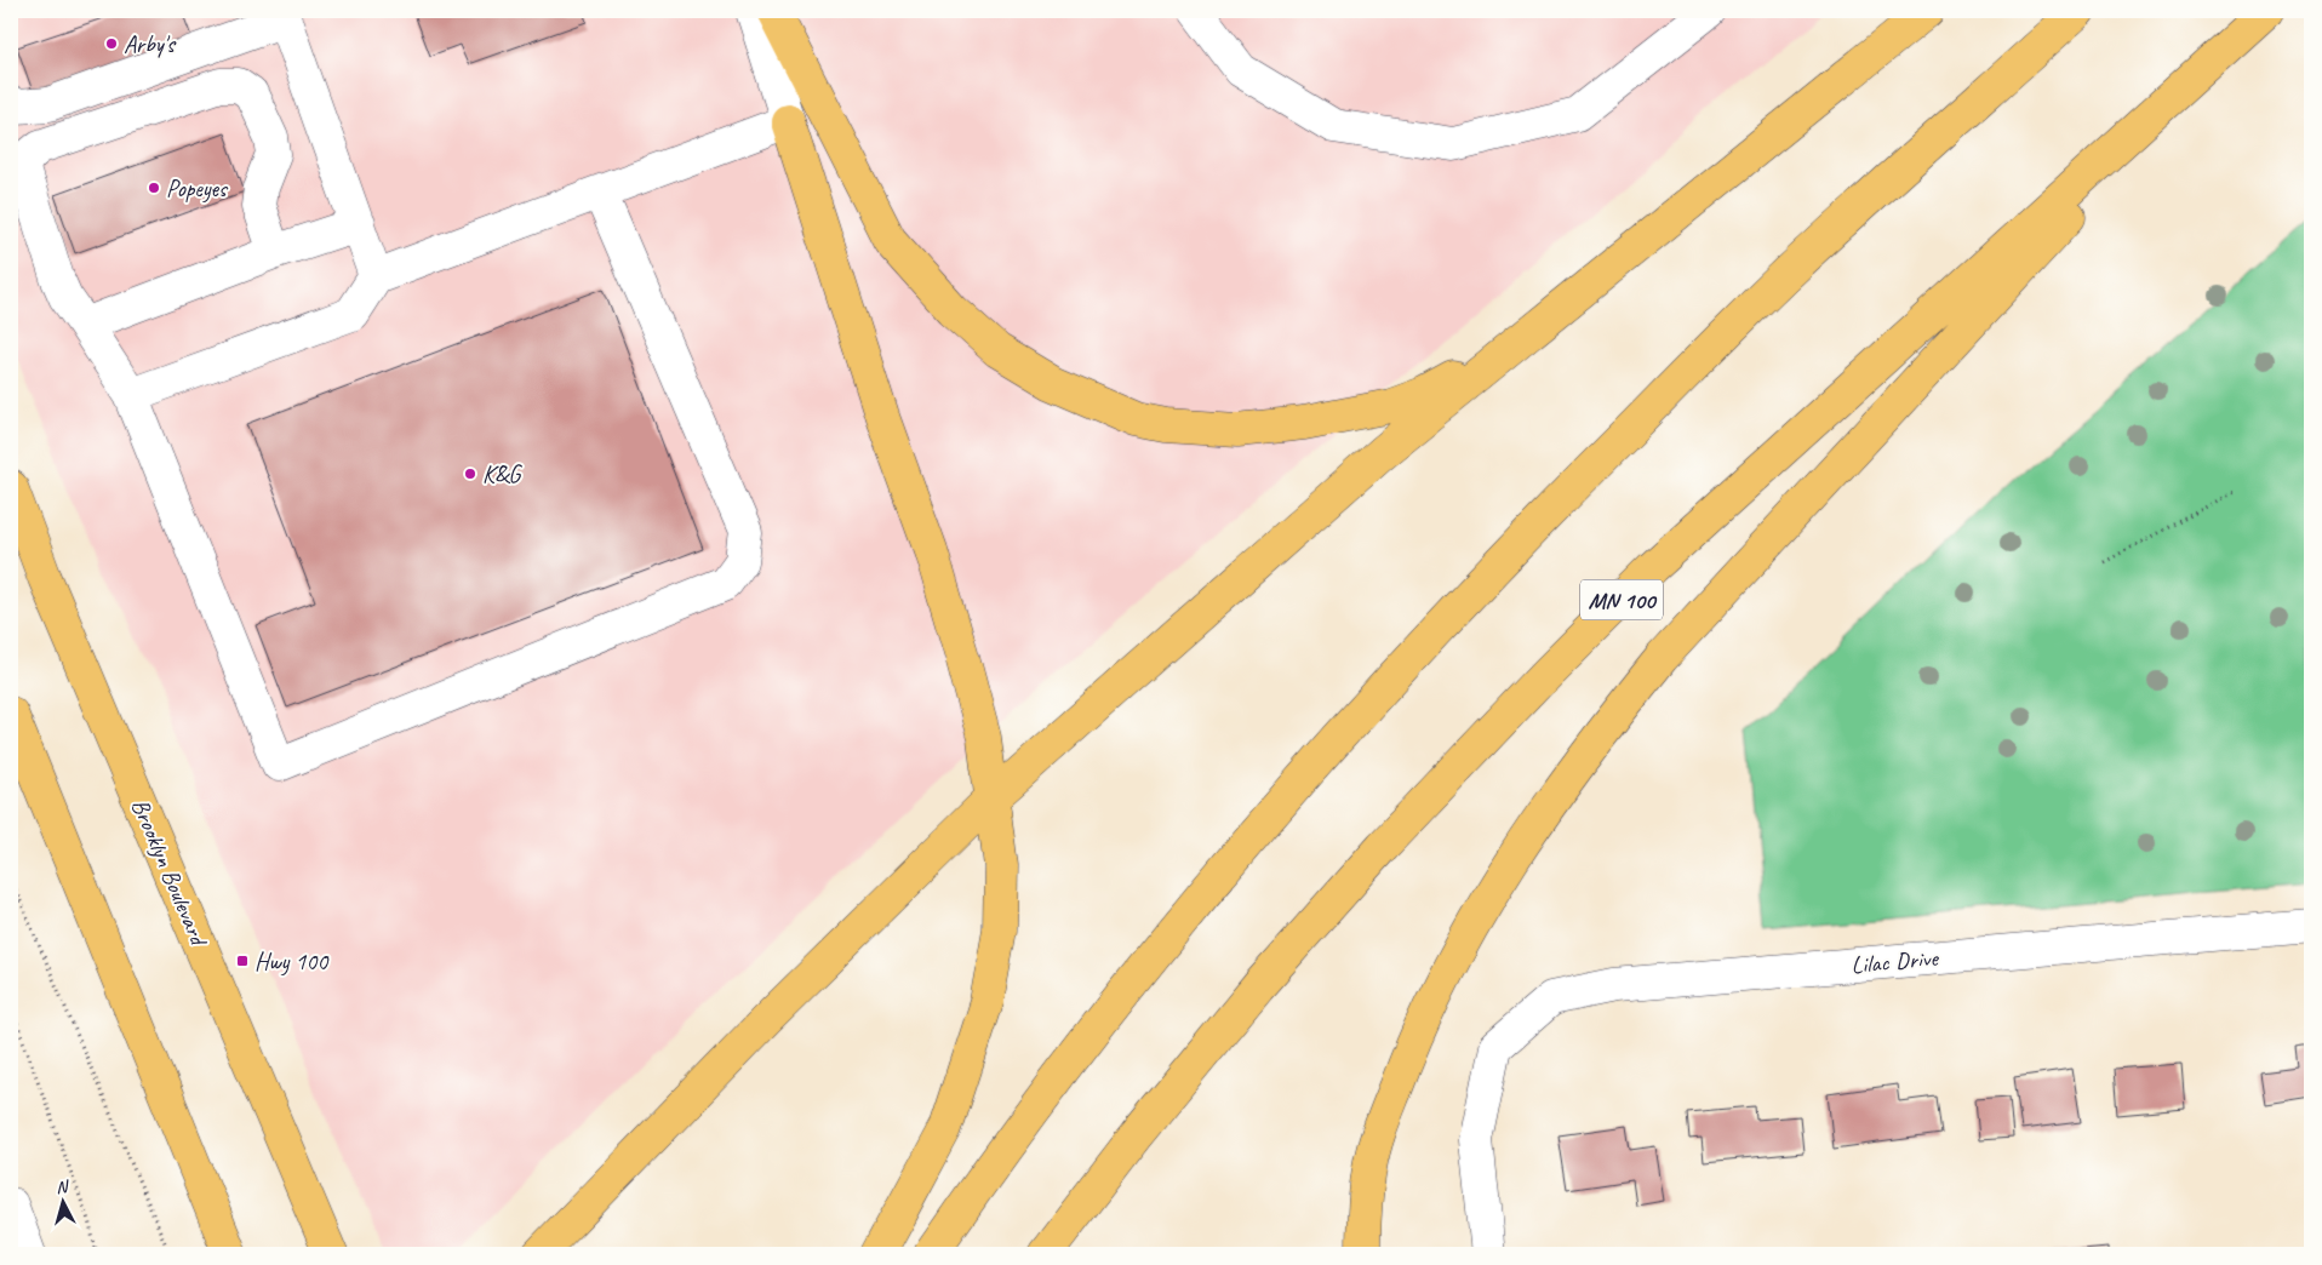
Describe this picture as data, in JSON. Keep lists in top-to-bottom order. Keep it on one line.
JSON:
{"streets":{"main road":["MN 100","Brooklyn Boulevard"],"street":["Lilac Drive"]},"places":{"other":["Arby's","Popeyes","K&G"],"transit":["Hwy 100"]},"north":"top"}
